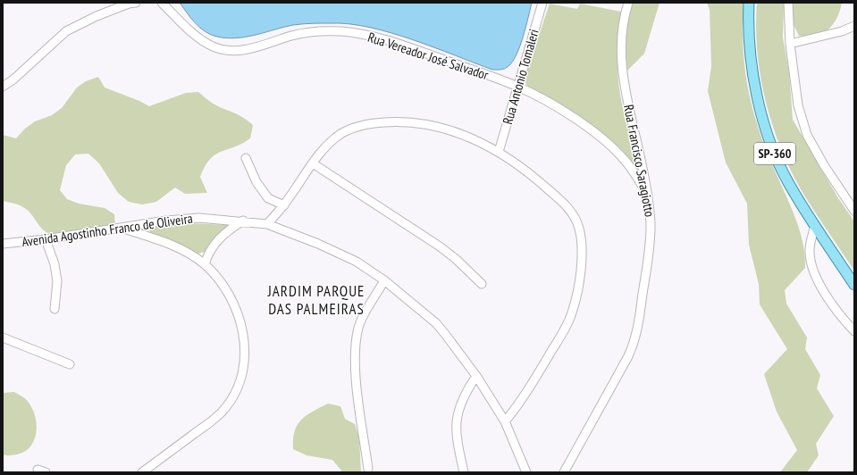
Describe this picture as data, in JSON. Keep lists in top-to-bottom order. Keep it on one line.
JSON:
{"streets":{"main road":["SP-360"],"street":["Rua Vereador José Salvador","Rua Antonio Tomaleri","Rua Francisco Saragiotto","Avenida Agostinho Franco de Oliveira"]},"crossings":[["Rua Vereador José Salvador","Rua Antonio Tomaleri"],["Rua Vereador José Salvador","Rua Francisco Saragiotto"]],"districts":["JARDIM PARQUE DAS PALMEIRAS"]}
